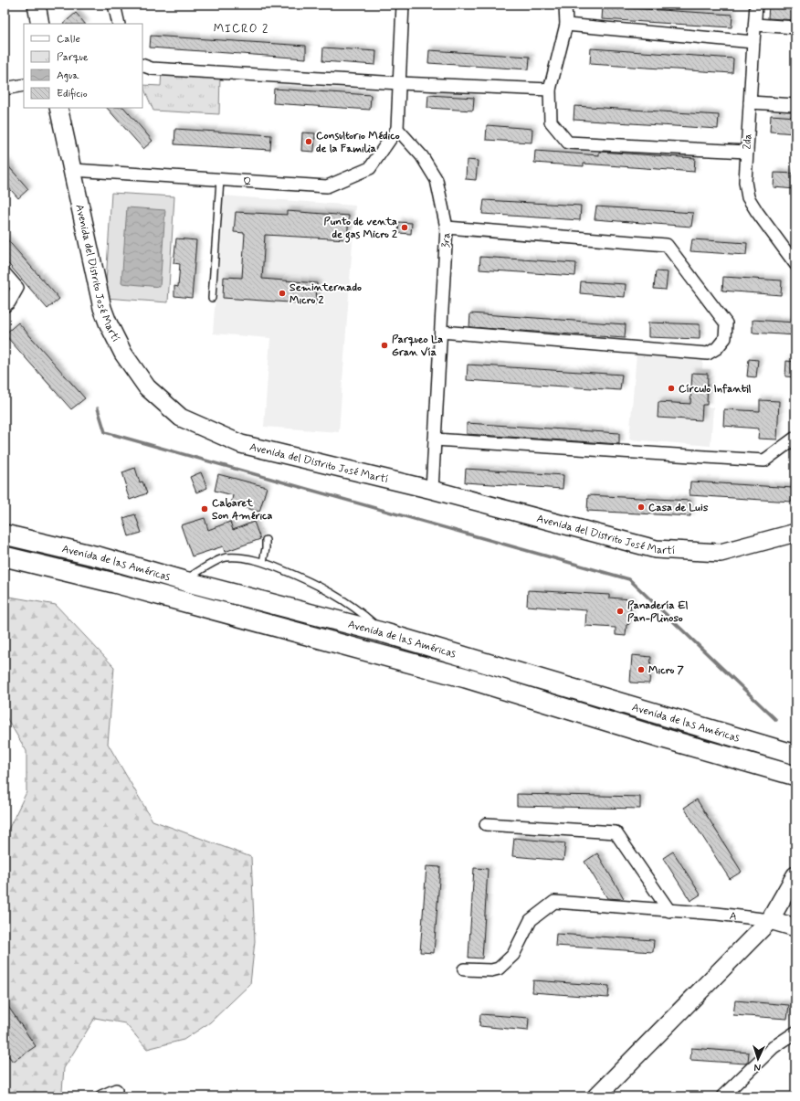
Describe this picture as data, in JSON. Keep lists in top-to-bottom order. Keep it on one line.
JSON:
{"streets":{"main road":["Avenida del Distrito José Martí","Avenida de las Américas","A"],"street":["2da","Q","3ra"]},"crossings":[["Q","3ra"],["Q","Avenida del Distrito José Martí"],["3ra","Avenida del Distrito José Martí"]],"districts":["MICRO 2"],"places":["Consultorio Médico de la Familia","Punto de venta de gas Micro 2","Seminternado Micro 2","Parqueo La Gran Vía","Círculo Infantil","Casa de Luis","Cabaret Son América","Panadería El Pan-Plinoso","Micro 7"],"legend":["Calle","Parque","Agua","Edificio"],"north":"bottom"}
